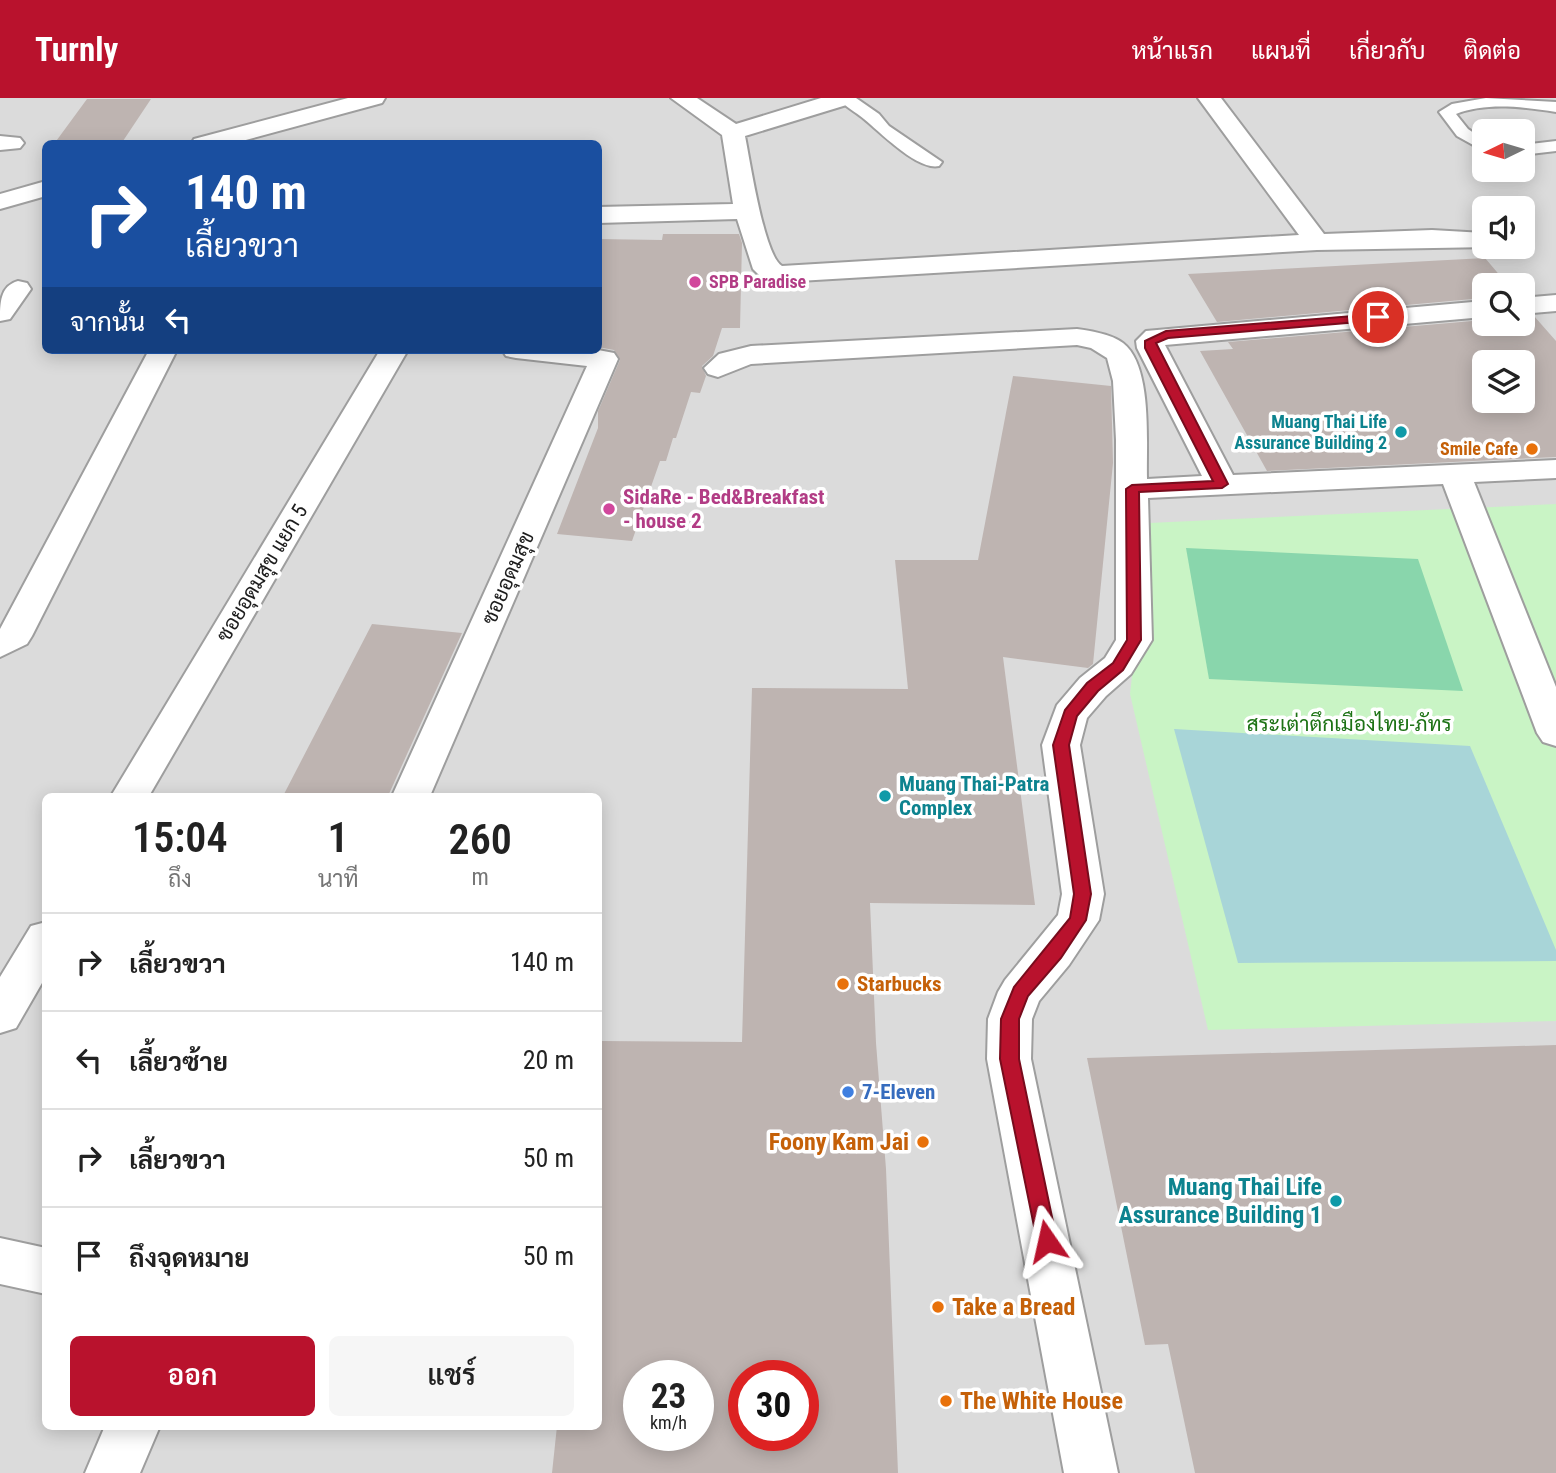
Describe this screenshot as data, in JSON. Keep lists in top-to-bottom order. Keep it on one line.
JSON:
{"streets":{"street":["ซอยอุดมสุข แยก 5","ซอยอุดมสุข"]},"parks":["สระเต่าตึกเมืองไทย-ภัทร"],"places":["SPB Paradise","Muang Thai Life Assurance Building 2","Smile Cafe","SidaRe - Bed&Breakfast - house 2","Muang Thai-Patra Complex","Starbucks","7-Eleven","Foony Kam Jai","Muang Thai Life Assurance Building 1","Take a Bread","The White House"],"north":"left","page":{"header":"Turnly","nav":["หน้าแรก","แผนที่","เกี่ยวกับ","ติดต่อ"],"turn":["140 m","เลี้ยวขวา"],"then":"จากนั้น","eta":["15:04","ถึง","1","นาที","260","m"],"list":[{"name":"เลี้ยวขวา","value":"140 m"},{"name":"เลี้ยวซ้าย","value":"20 m"},{"name":"เลี้ยวขวา","value":"50 m"},{"name":"ถึงจุดหมาย","value":"50 m"}],"buttons":["ออก","แชร์"],"speed":"23 km/h","limit":"30"}}
